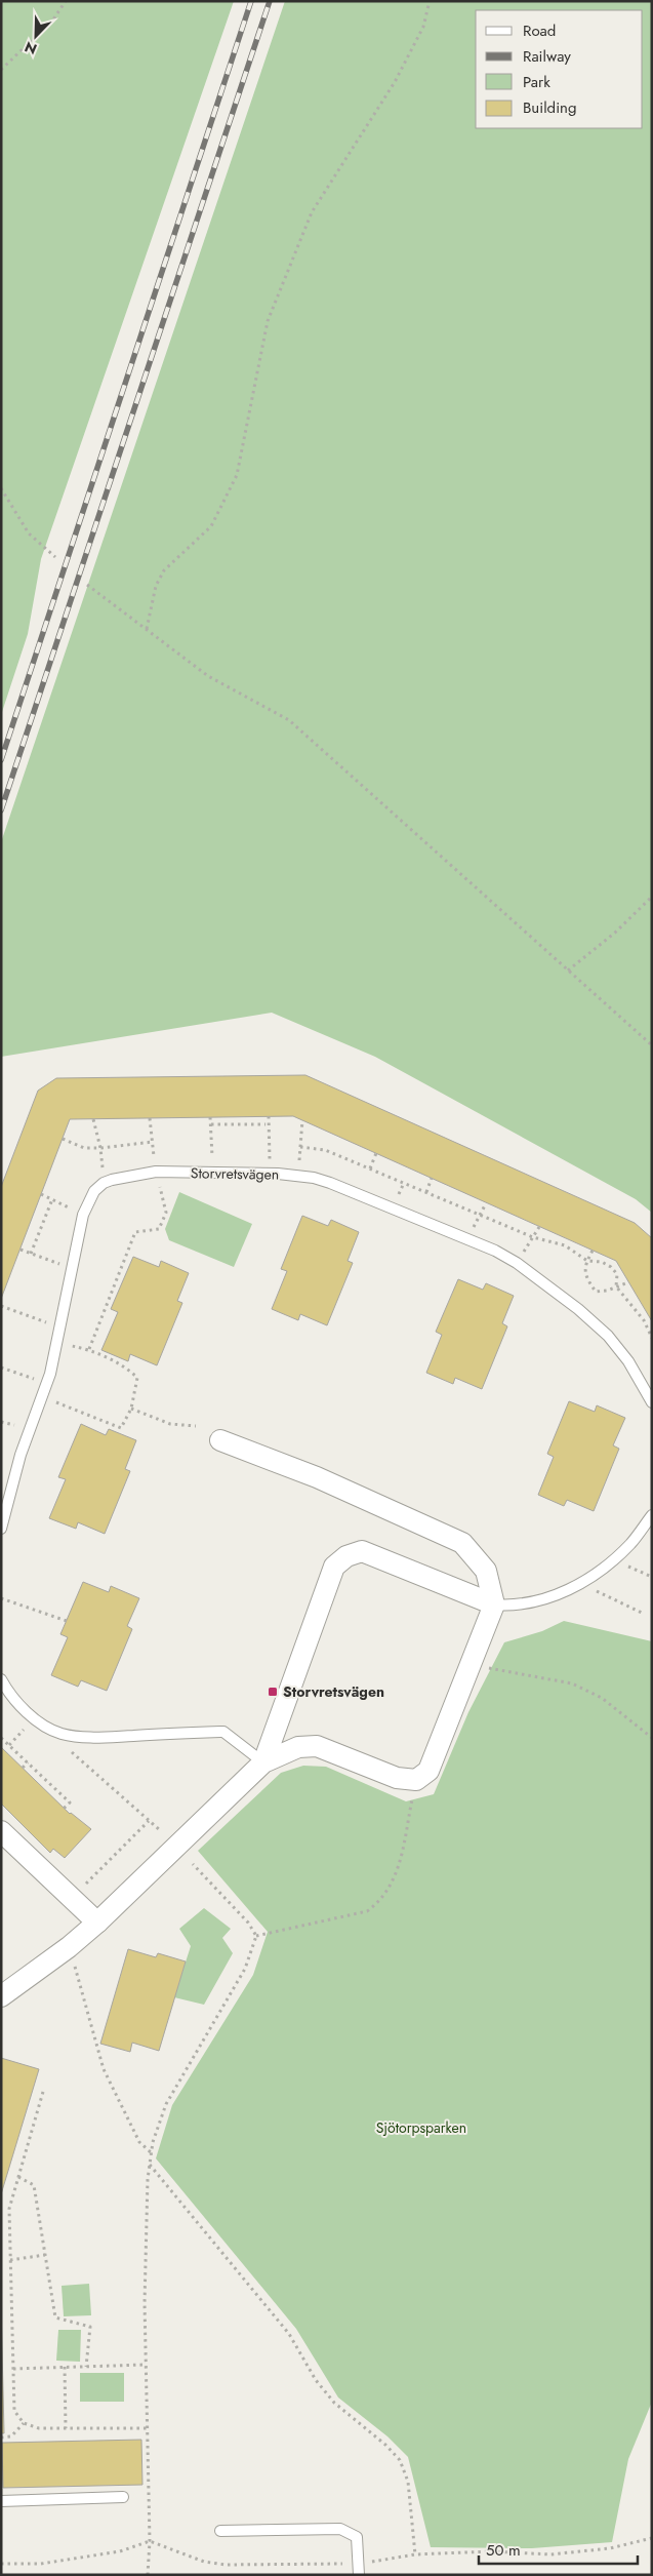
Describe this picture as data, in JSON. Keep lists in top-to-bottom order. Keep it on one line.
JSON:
{"streets":{"lane":["Storvretsvägen"]},"parks":["Sjötorpsparken"],"places":{"transit":["Storvretsvägen"]},"legend":["Road","Railway","Park","Building"],"scale_bar":"50 m","north":"bottom left"}
